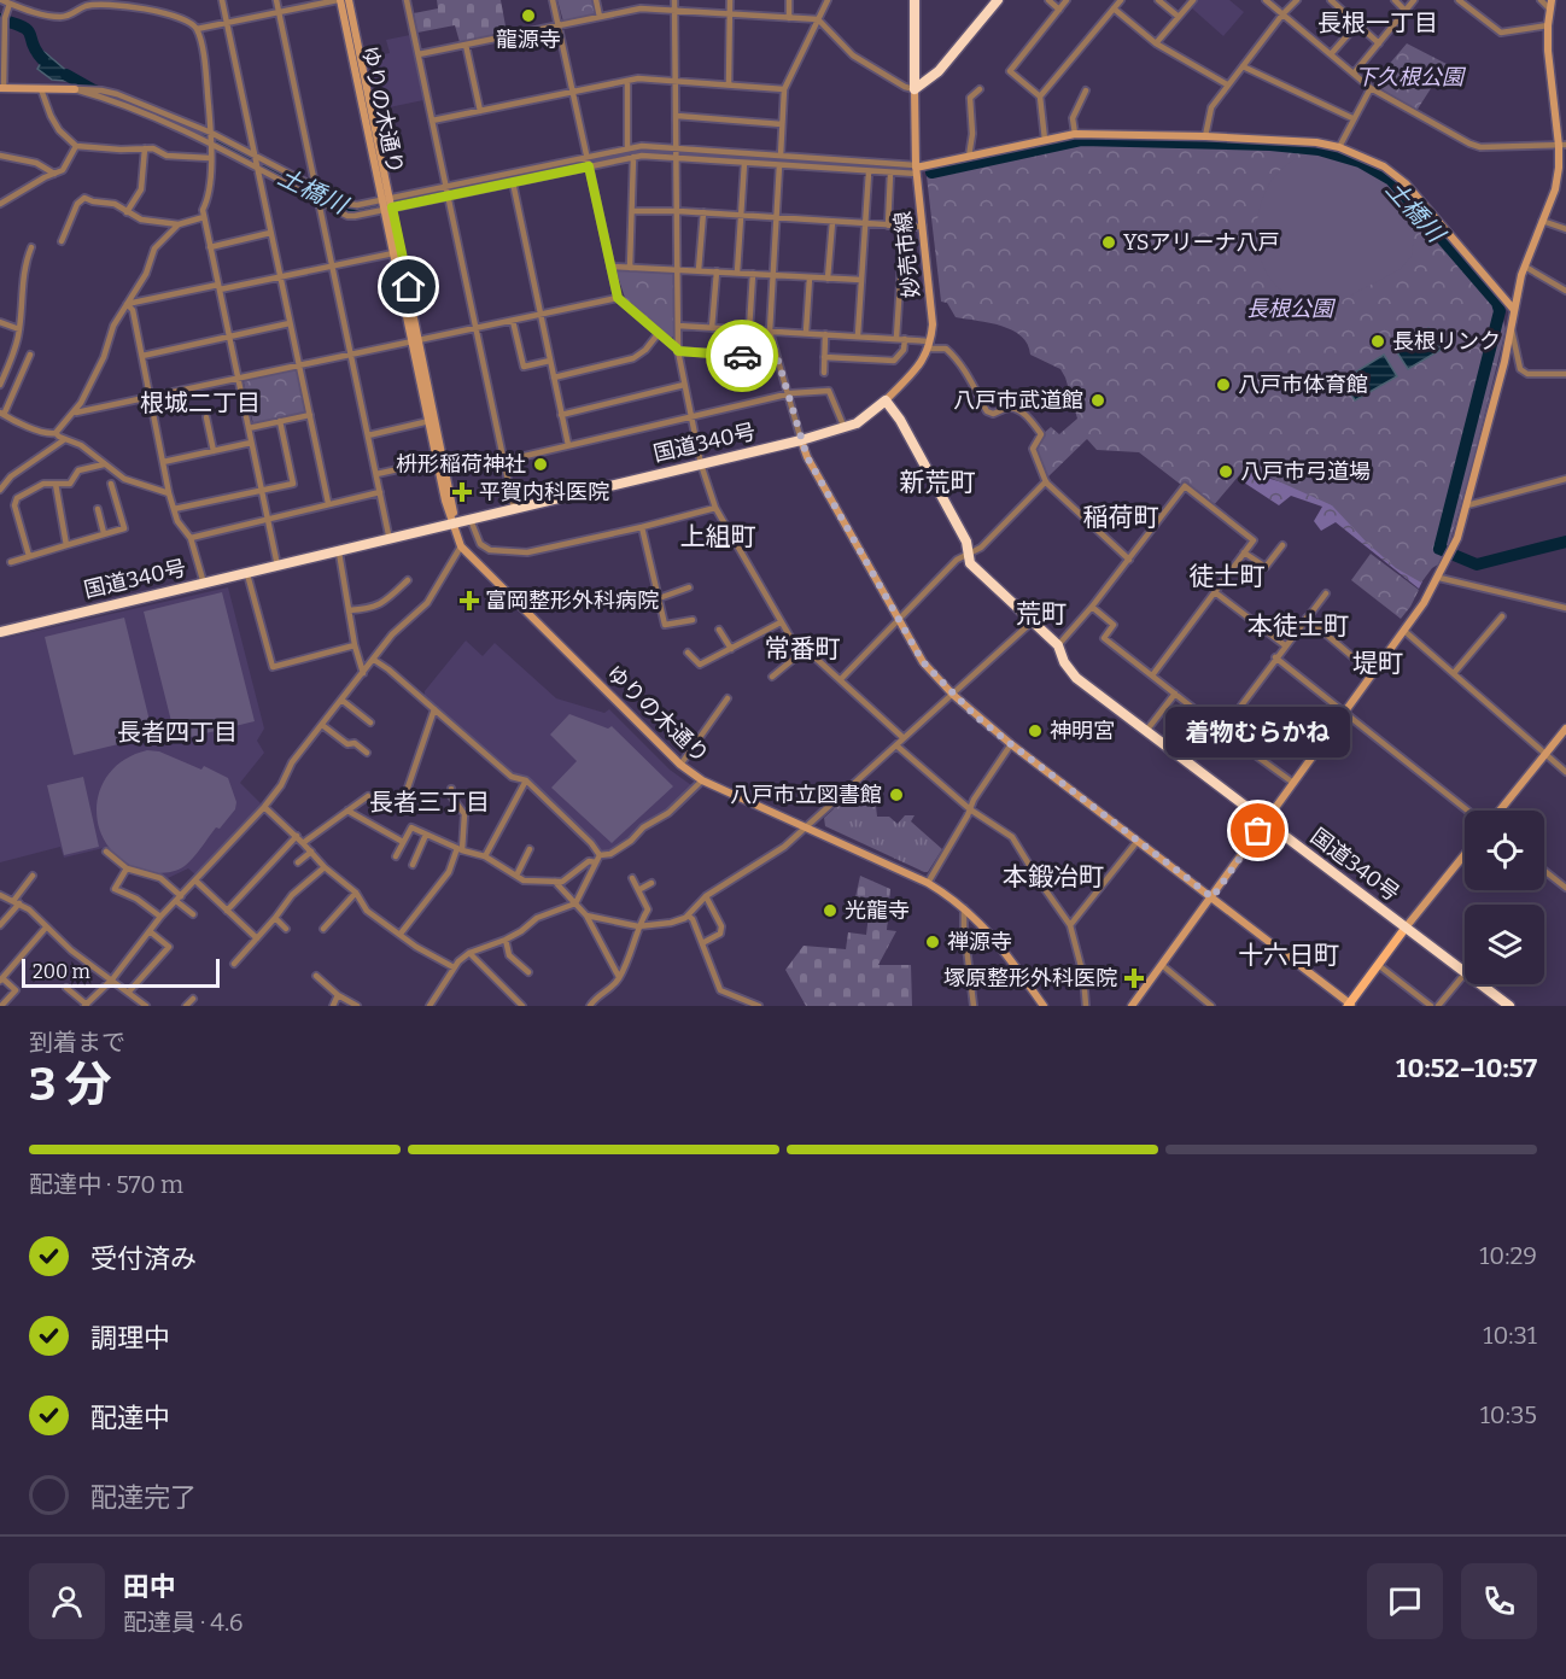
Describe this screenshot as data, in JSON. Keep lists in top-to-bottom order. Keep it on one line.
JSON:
{"streets":{"highway":["国道340号"],"street":["ゆりの木通り","妙売市線"]},"crossings":[["ゆりの木通り","国道340号"]],"districts":["長根一丁目","根城二丁目","新荒町","稲荷町","上組町","徒士町","荒町","本徒士町","常番町","堤町","長者四丁目","長者三丁目","本鍛冶町","十六日町"],"water":["土橋川"],"parks":["下久根公園","長根公園"],"places":{"other":["龍源寺","YSアリーナ八戸","長根リンク","八戸市体育館","八戸市武道館","枡形稲荷神社","八戸市弓道場","神明宮","八戸市立図書館","着物むらかね","光龍寺","禅源寺"],"health":["平賀内科医院","富岡整形外科病院","塚原整形外科医院"]},"scale_bar":"200 m","page":{"bubble":"着物むらかね","scale":"200 m","heading":["3 分","到着まで","10:52–10:57"],"panel":["田中","配達員 · 4.6"],"bar":"配達中 · 570 m","list":[["受付済み","10:29"],["調理中","10:31"],["配達中","10:35"],"配達完了"]}}
